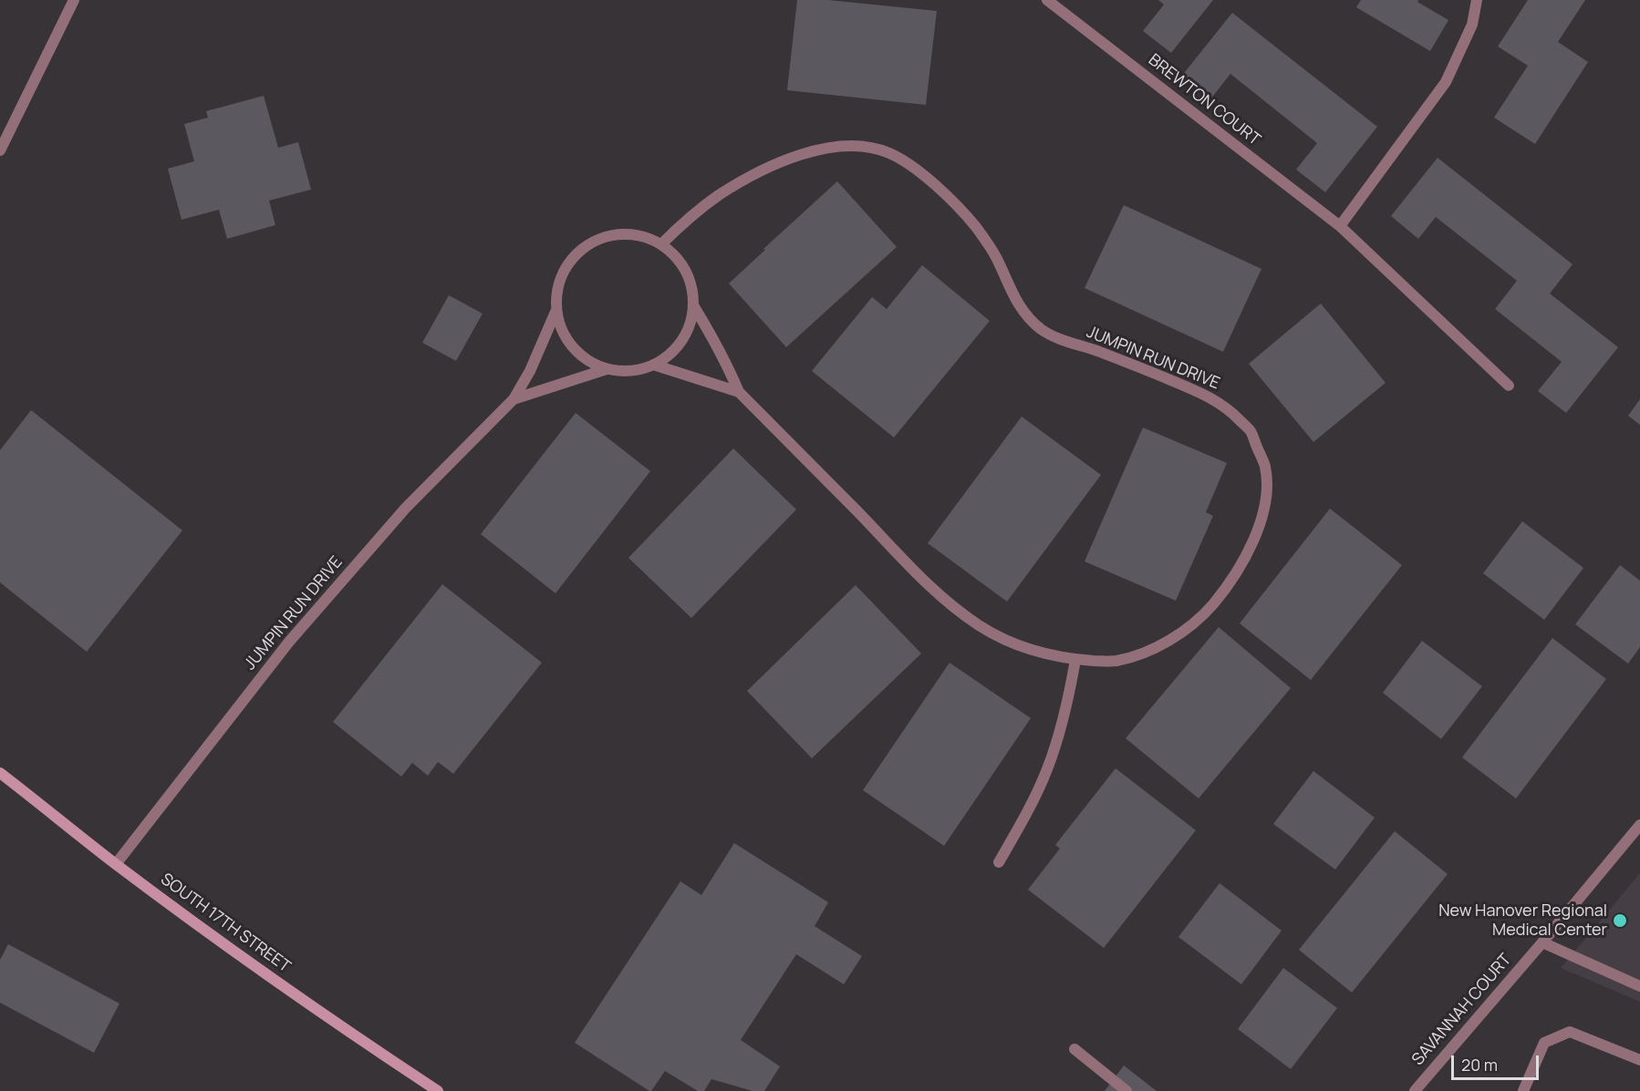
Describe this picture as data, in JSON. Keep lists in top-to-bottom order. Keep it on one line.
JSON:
{"streets":{"main road":["SOUTH 17TH STREET"],"street":["BREWTON COURT","JUMPIN RUN DRIVE","SAVANNAH COURT"]},"crossings":[["JUMPIN RUN DRIVE","SOUTH 17TH STREET"]],"places":["New Hanover Regional Medical Center"],"scale_bar":"20 m"}
